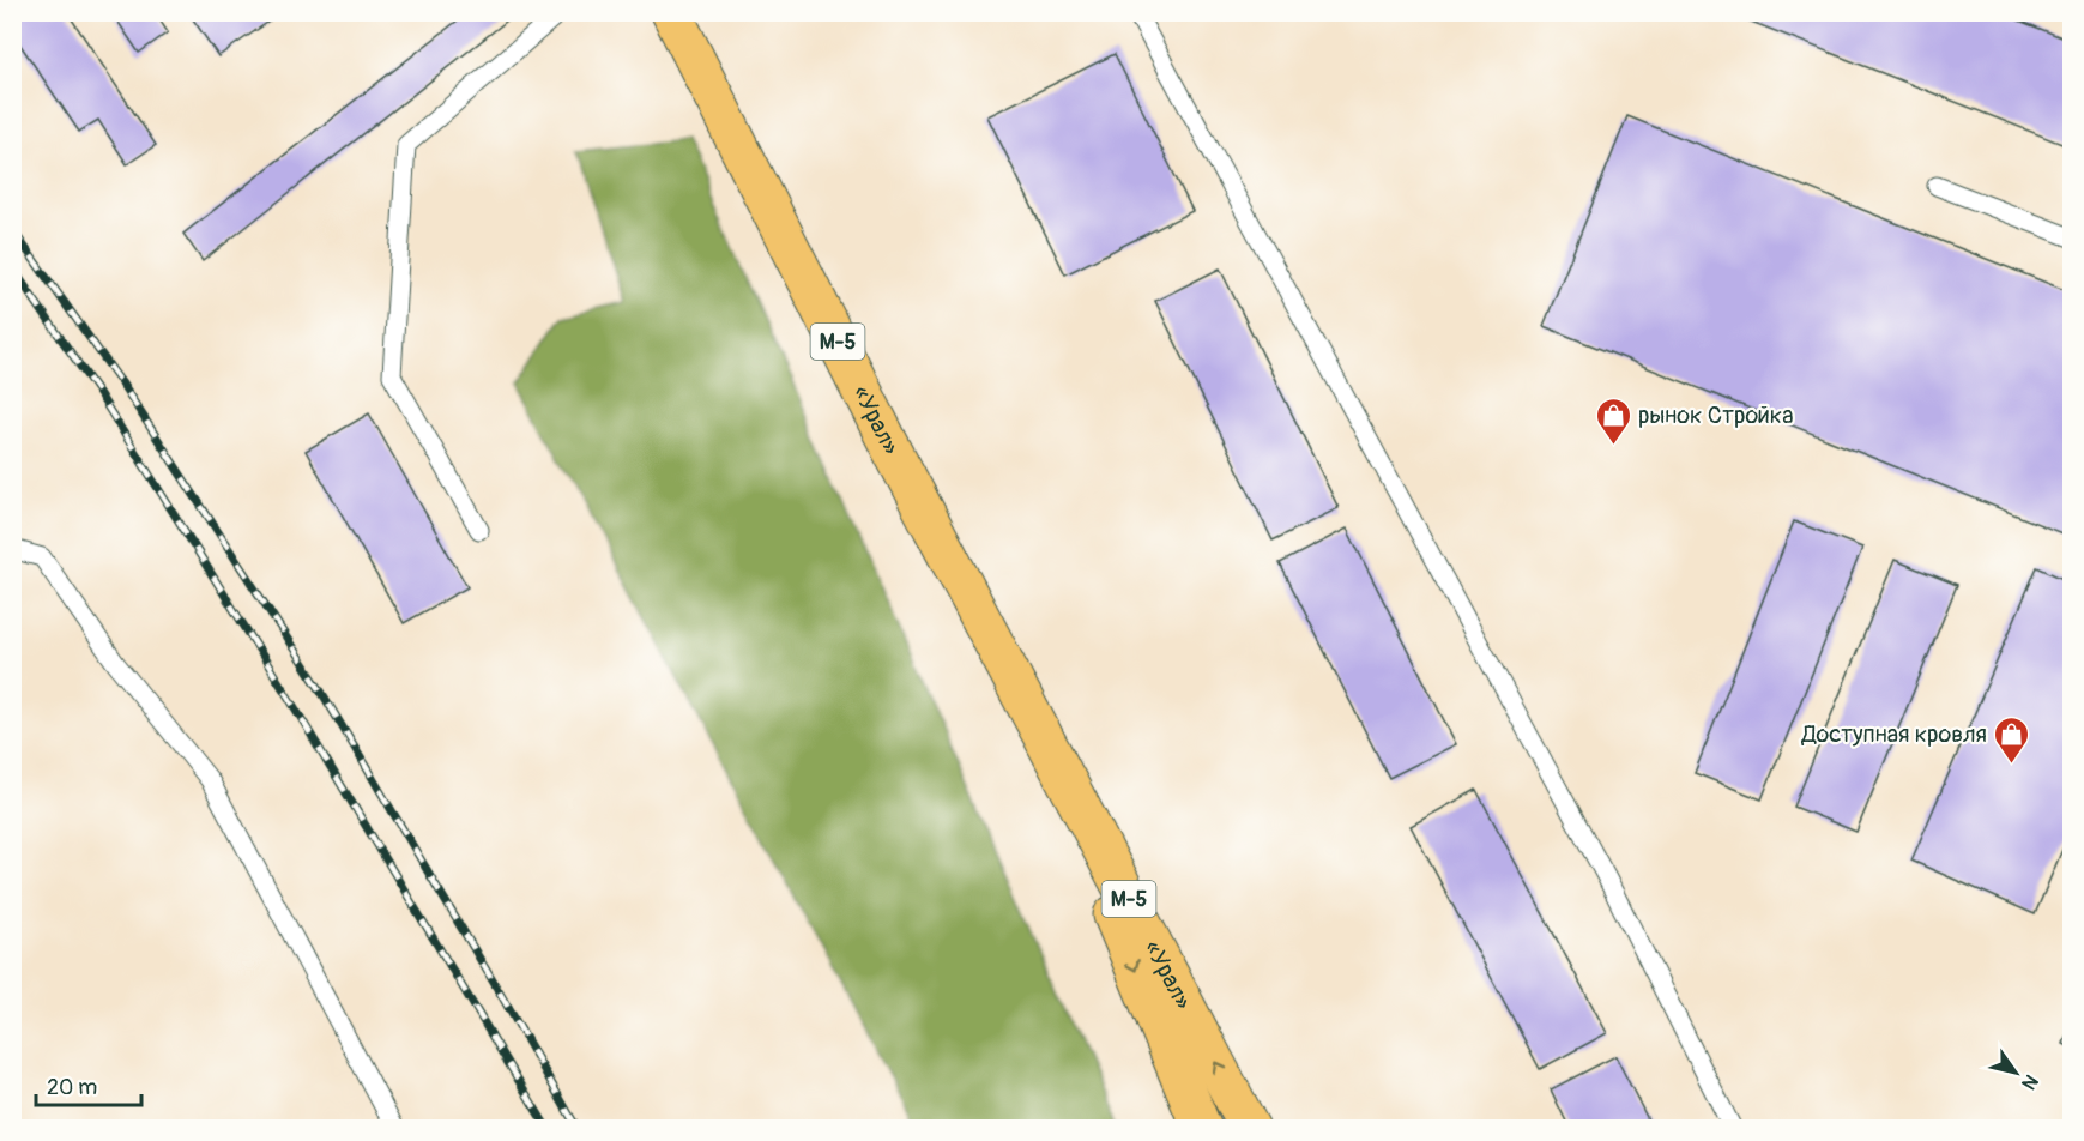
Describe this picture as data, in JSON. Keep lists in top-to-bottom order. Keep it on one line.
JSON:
{"streets":{"highway":["М-5","«Урал»"]},"places":{"shop":["рынок Стройка","Доступная кровля"]},"scale_bar":"20 m","north":"bottom right"}
